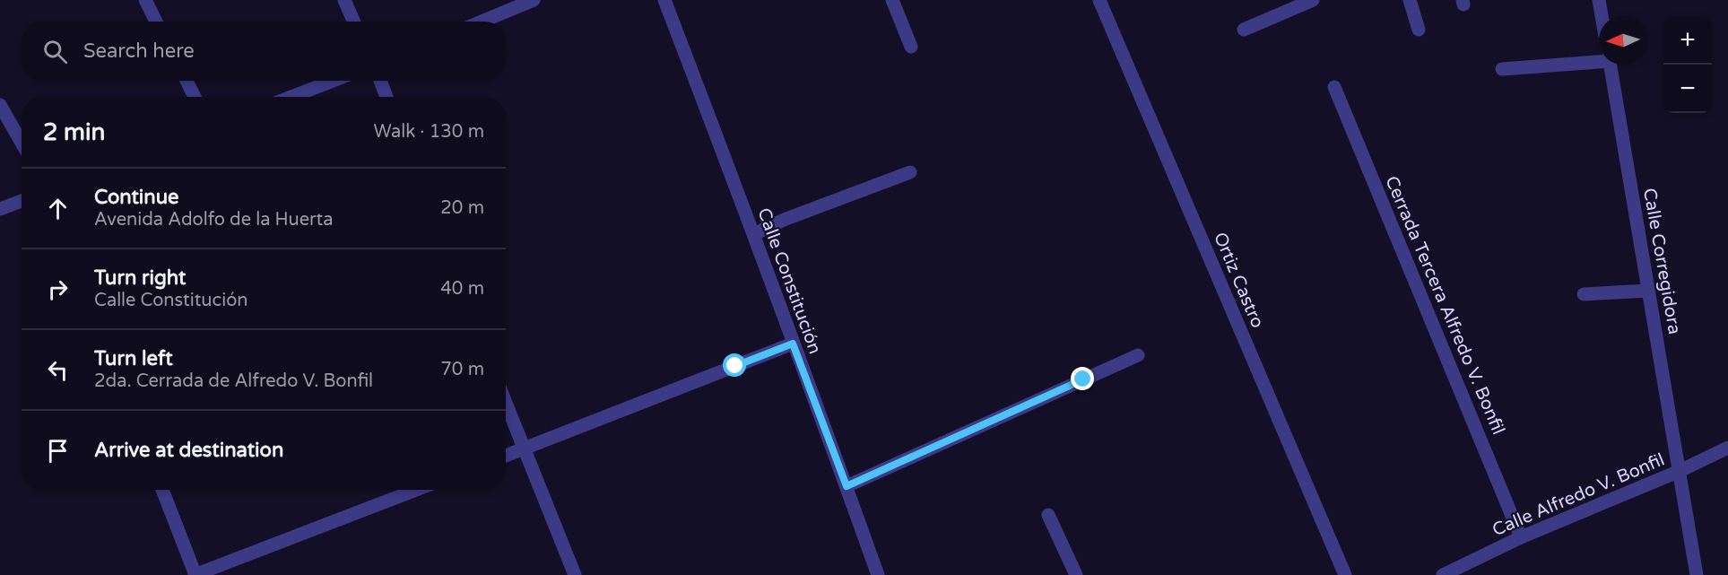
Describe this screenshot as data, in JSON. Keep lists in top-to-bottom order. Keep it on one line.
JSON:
{"streets":{"street":["Calle Corregidora","Ortiz Castro","Calle Constitución","Cerrada Tercera Alfredo V. Bonfil","Calle Alfredo V. Bonfil"]},"crossings":[["Calle Corregidora","Calle Alfredo V. Bonfil"],["Cerrada Tercera Alfredo V. Bonfil","Calle Alfredo V. Bonfil"]],"north":"left","page":{"map_buttons":["+","−"],"search":"Search here","heading":["2 min","Walk · 130 m"],"list":[["Continue","Avenida Adolfo de la Huerta","20 m"],["Turn right","Calle Constitución","40 m"],["Turn left","2da. Cerrada de Alfredo V. Bonfil","70 m"],"Arrive at destination"]}}
